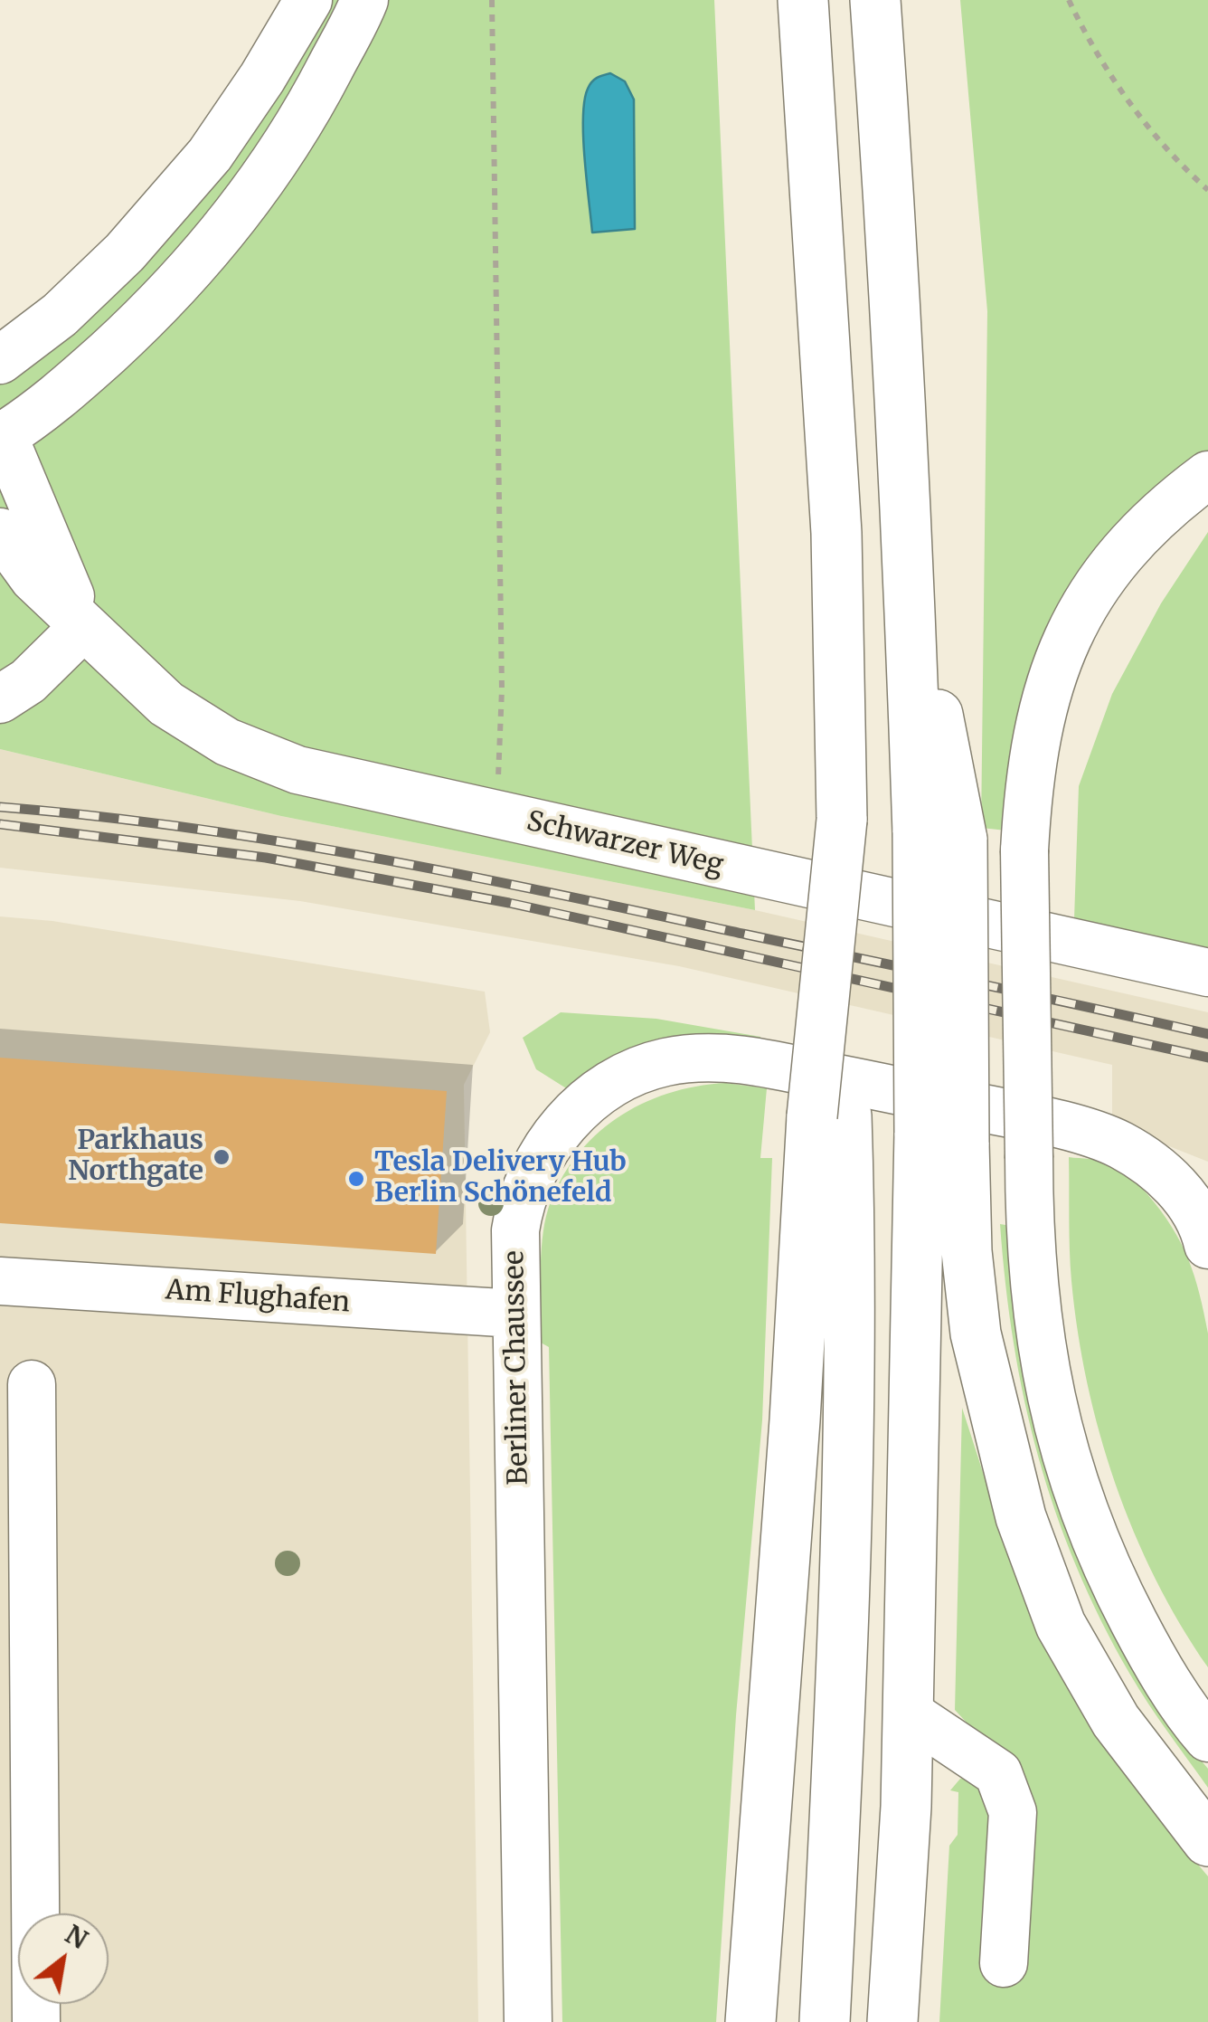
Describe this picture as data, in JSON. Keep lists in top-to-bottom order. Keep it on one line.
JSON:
{"streets":{"street":["Schwarzer Weg","Am Flughafen","Berliner Chaussee"]},"crossings":[["Am Flughafen","Berliner Chaussee"]],"places":["Parkhaus Northgate","Tesla Delivery Hub Berlin Schönefeld"],"north":"top right"}
